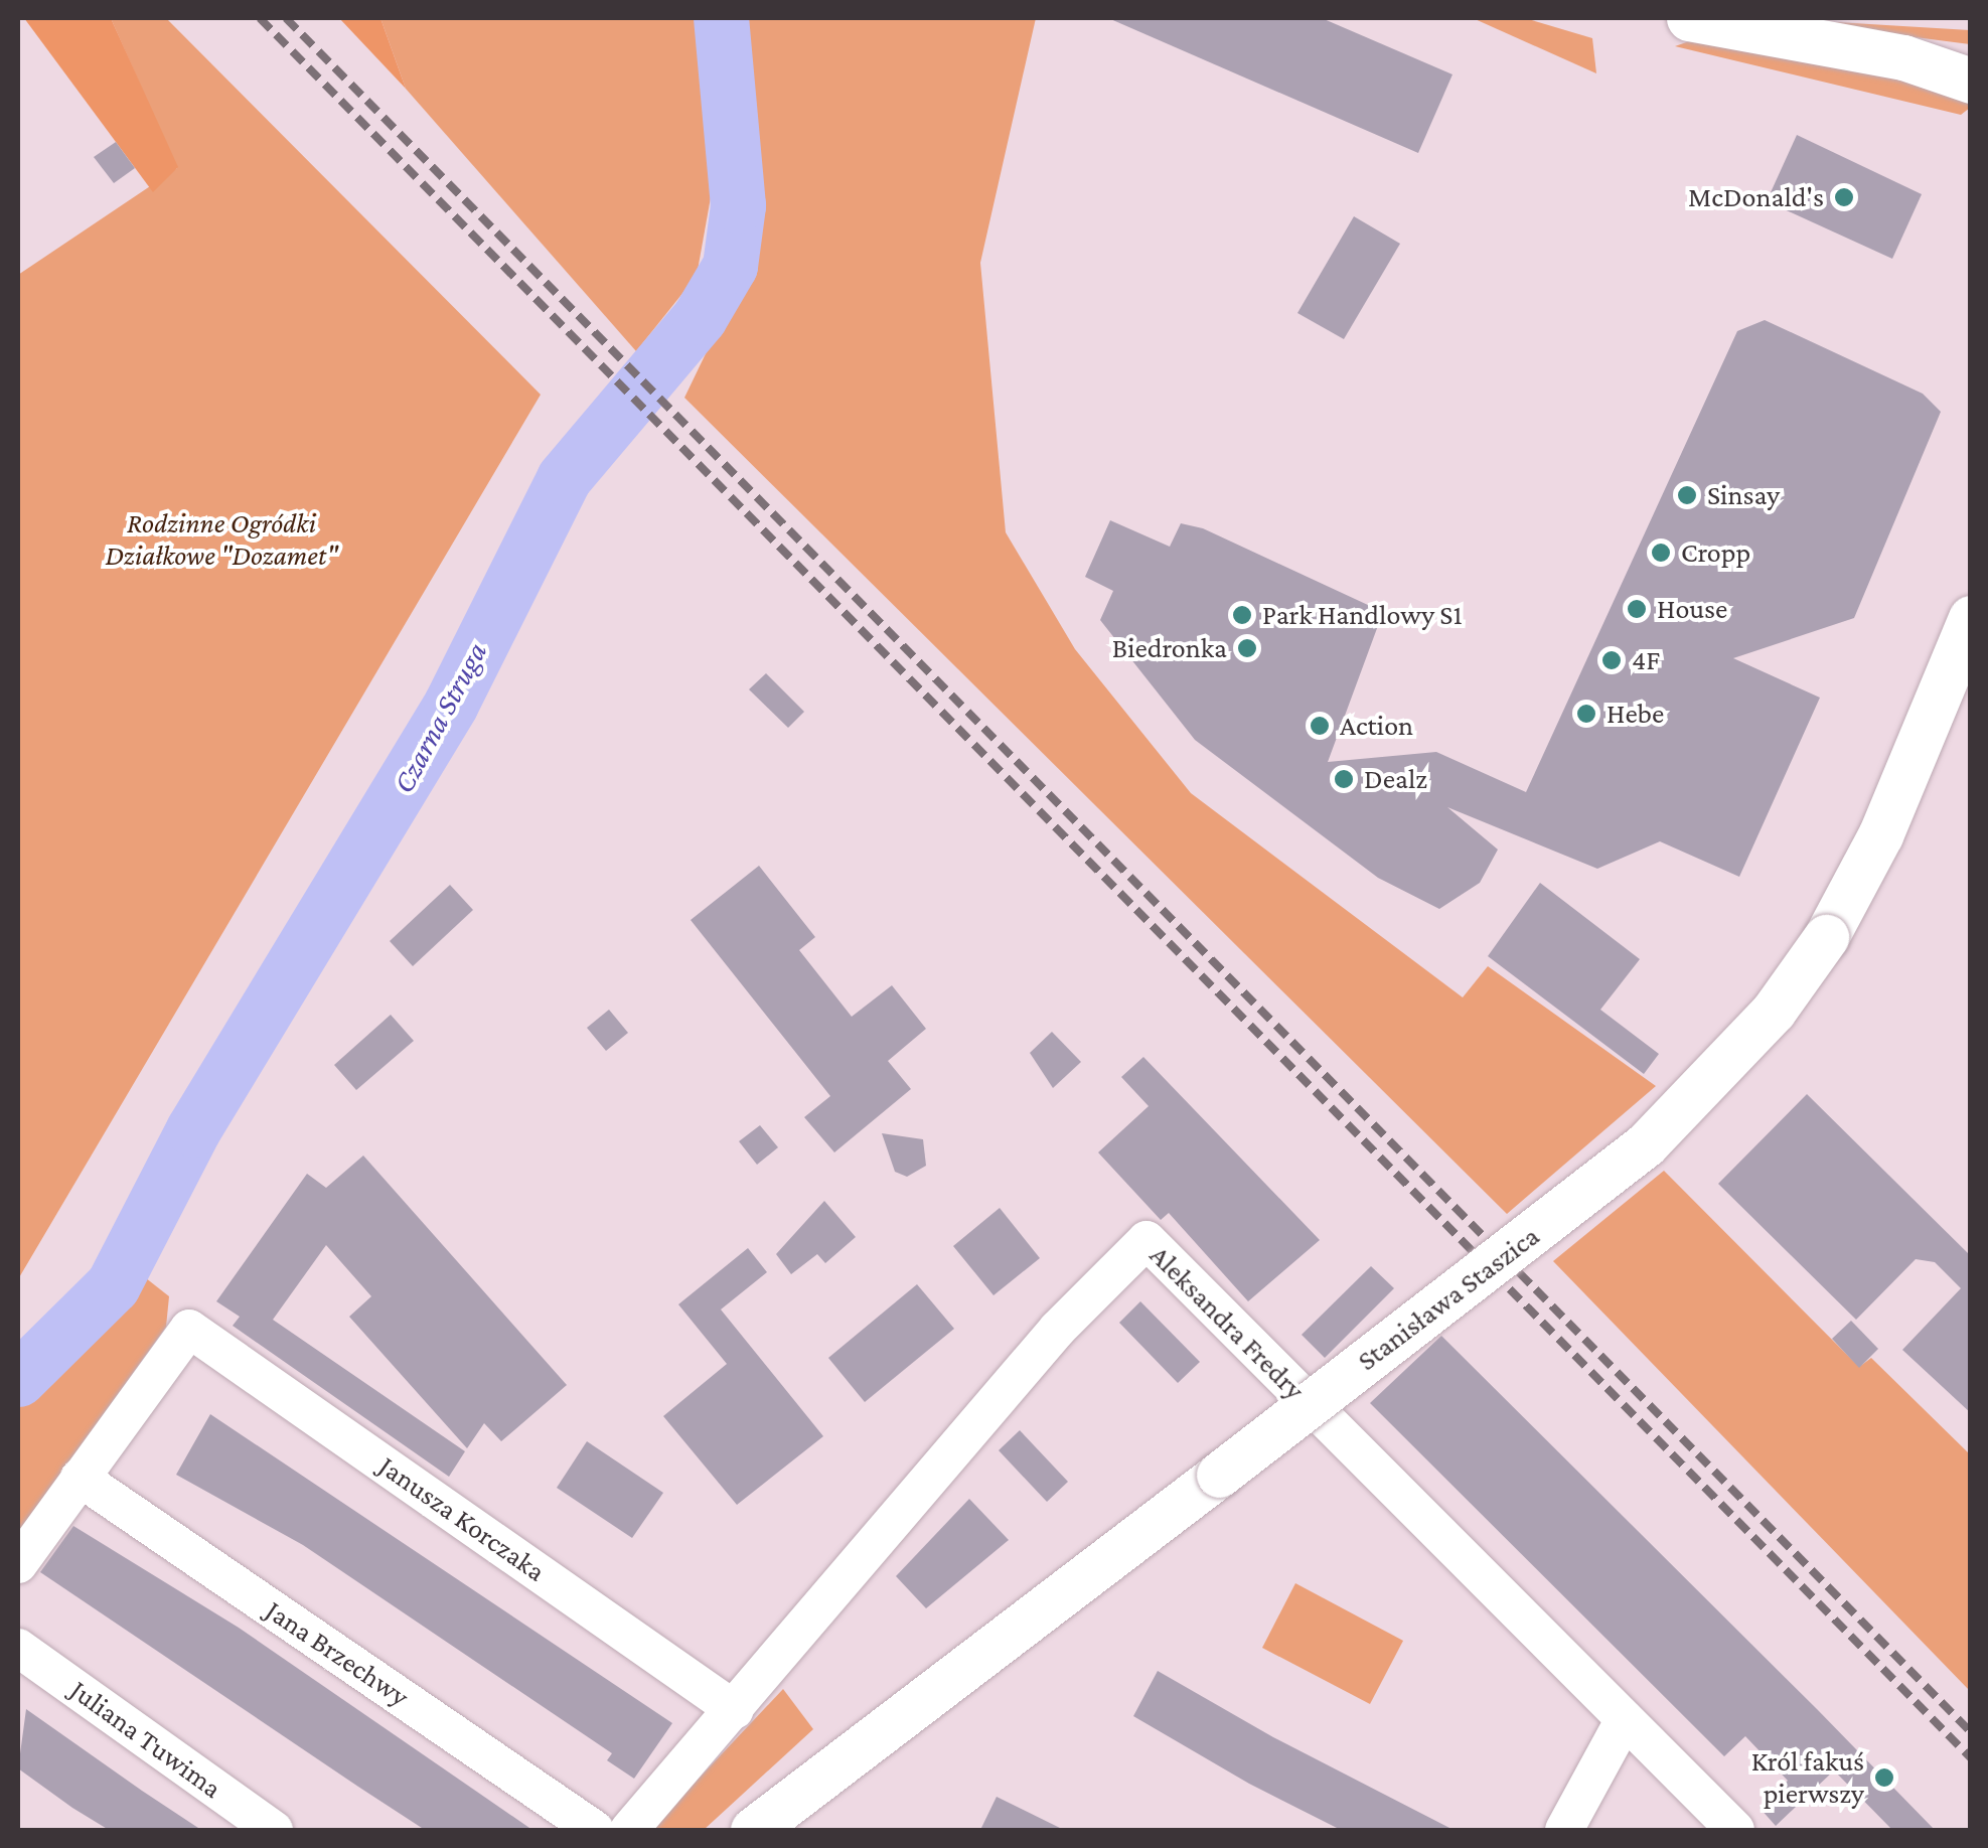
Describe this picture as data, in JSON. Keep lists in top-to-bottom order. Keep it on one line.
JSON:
{"streets":{"street":["Stanisława Staszica","Aleksandra Fredry","Janusza Korczaka","Jana Brzechwy","Juliana Tuwima"]},"crossings":[["Aleksandra Fredry","Janusza Korczaka"],["Janusza Korczaka","Jana Brzechwy"]],"water":["Czarna Struga"],"parks":["Rodzinne Ogródki Działkowe \"Dozamet\""],"places":["McDonald's","Sinsay","Cropp","House","Park Handlowy S1","Biedronka","4F","Hebe","Action","Dealz","Król fakuś pierwszy"]}
